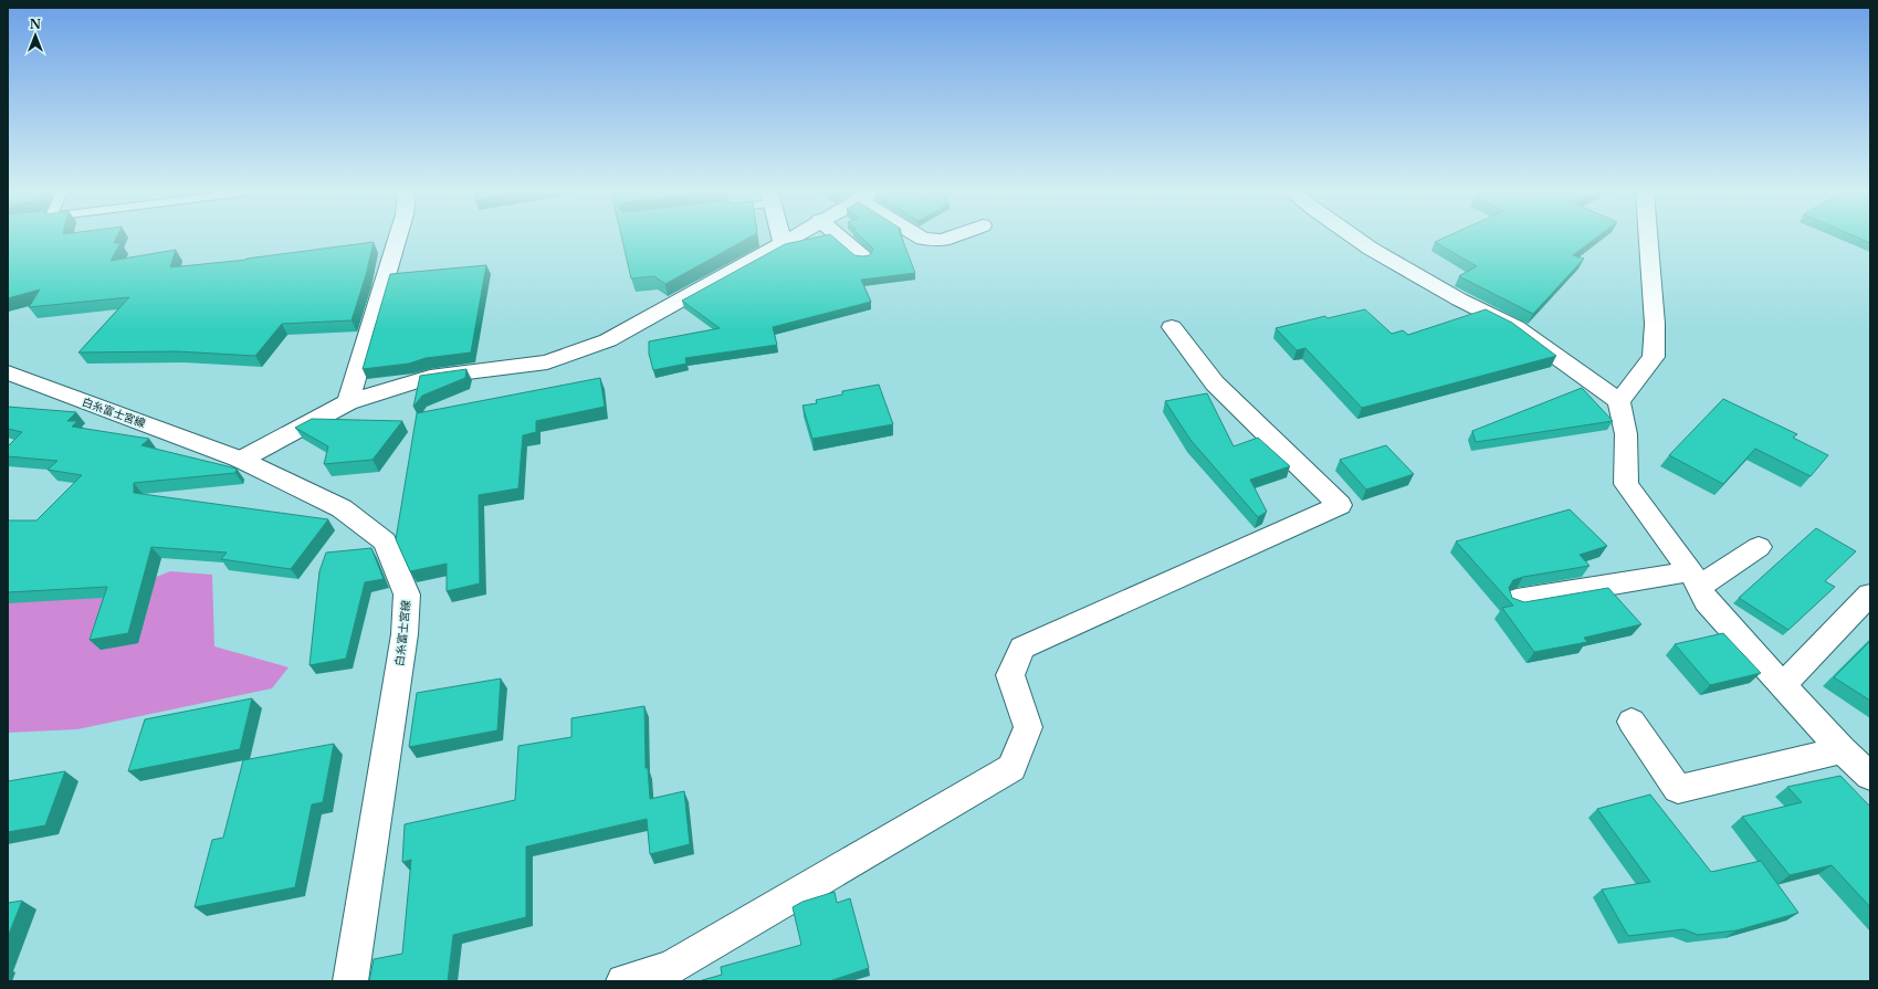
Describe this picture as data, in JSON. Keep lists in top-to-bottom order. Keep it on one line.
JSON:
{"streets":{"street":["白糸富士宮線"]},"north":"top"}
